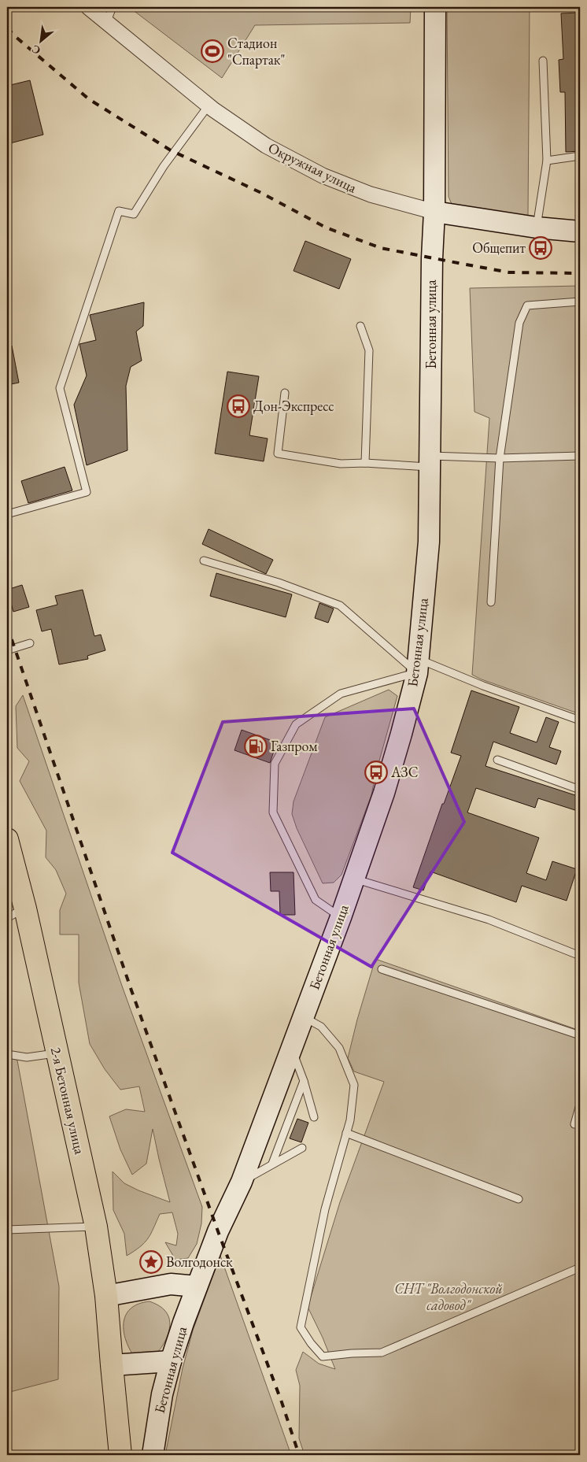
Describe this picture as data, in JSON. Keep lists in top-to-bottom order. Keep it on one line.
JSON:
{"streets":{"main road":["Окружная улица","Бетонная улица","2-я Бетонная улица"]},"crossings":[["Окружная улица","Бетонная улица"]],"parks":["СНТ \"Волгодонской садовод\""],"places":{"sports":["Стадион \"Спартак\""],"bus stop":["Общепит","Дон-Экспресс","АЗС"],"fuel station":["Газпром"],"place":["Волгодонск"]},"north":"bottom left"}
